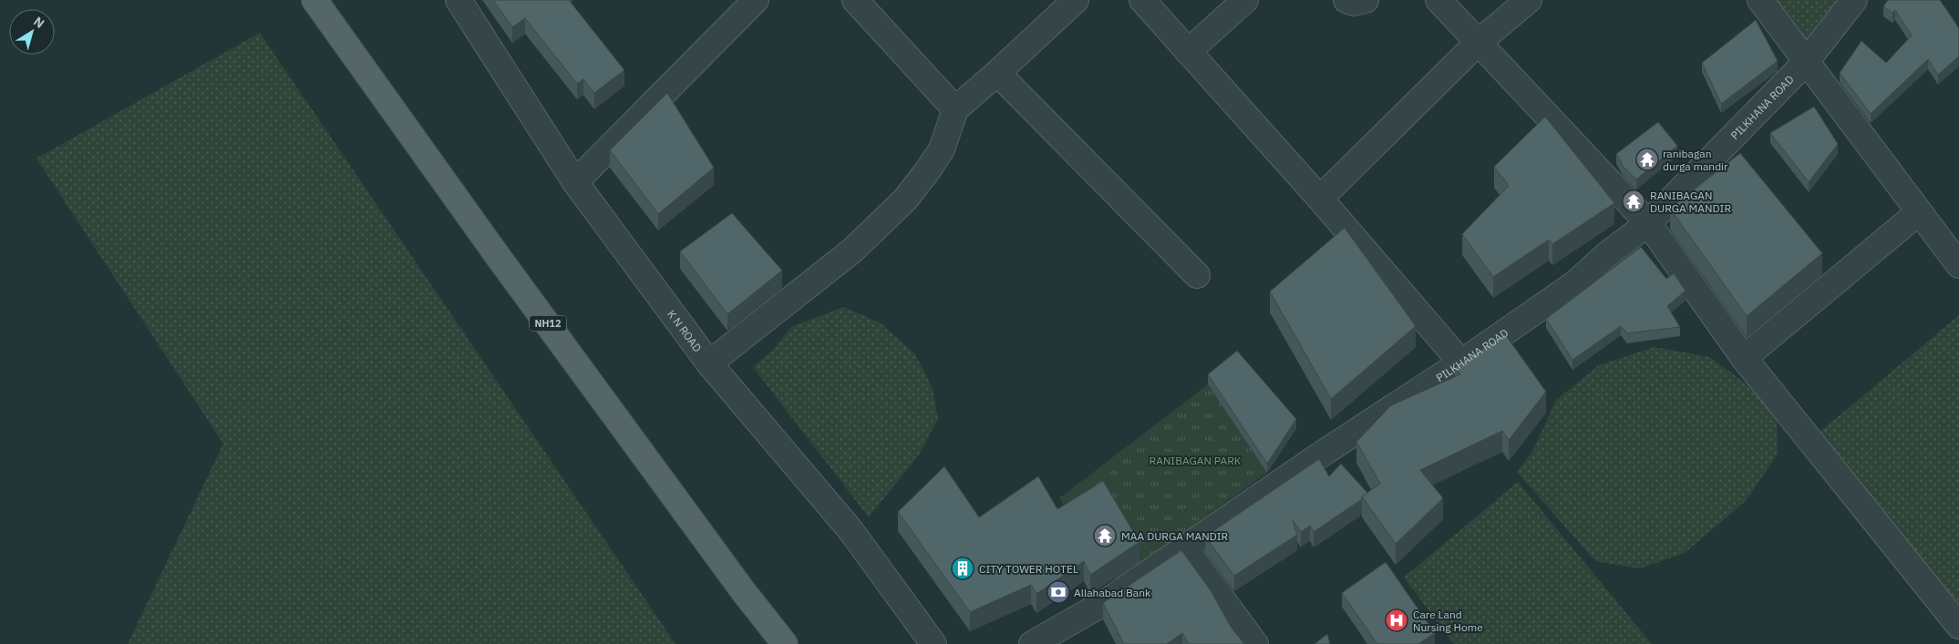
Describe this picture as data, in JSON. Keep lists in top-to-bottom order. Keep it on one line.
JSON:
{"streets":{"main road":["NH12"],"street":["PILKHANA ROAD","K N ROAD"]},"parks":["RANIBAGAN PARK"],"places":{"temple":["ranibagan durga mandir","RANIBAGAN DURGA MANDIR","MAA DURGA MANDIR"],"building":["CITY TOWER HOTEL"],"bank":["Allahabad Bank"],"hospital":["Care Land Nursing Home"]},"north":"top right"}
